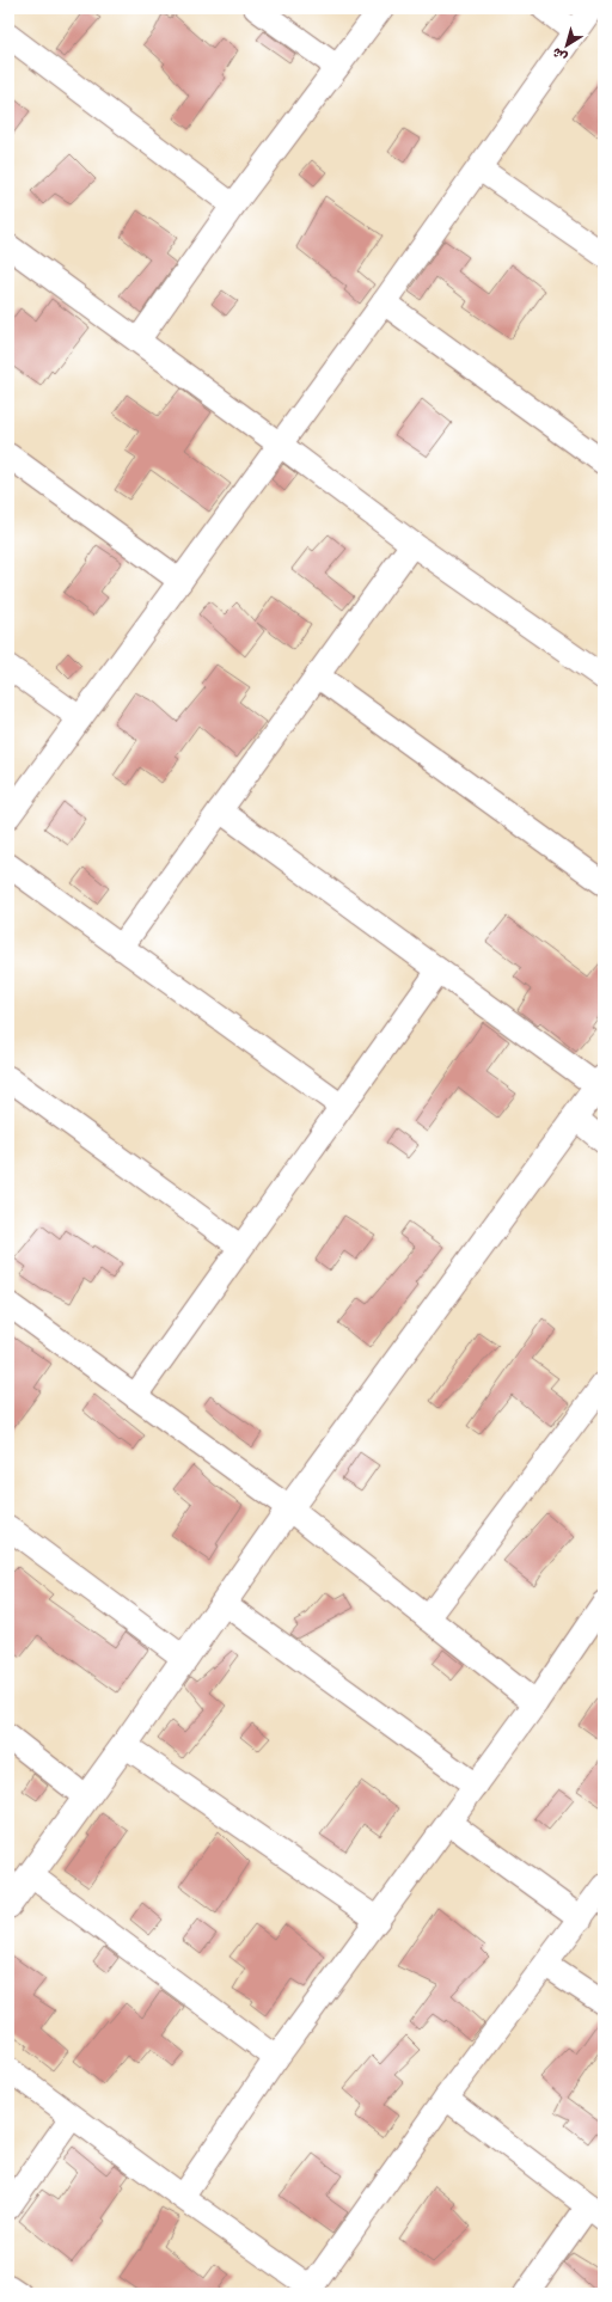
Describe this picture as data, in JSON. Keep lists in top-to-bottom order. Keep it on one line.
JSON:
{"north":"bottom left"}
